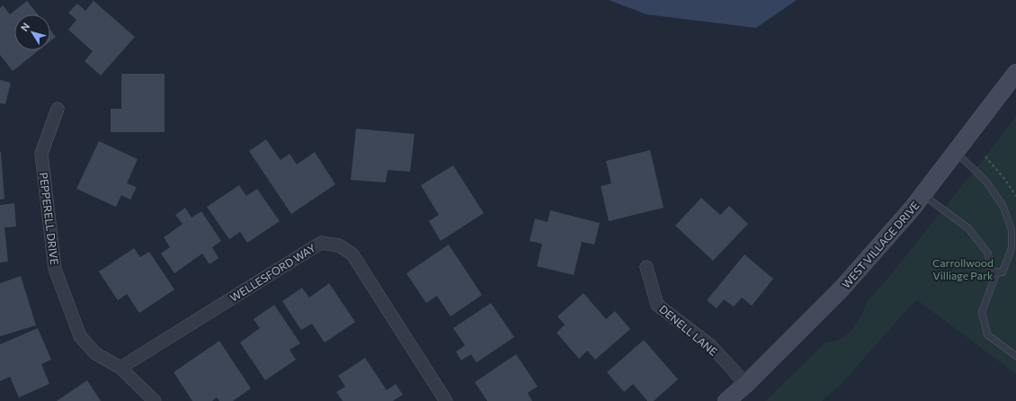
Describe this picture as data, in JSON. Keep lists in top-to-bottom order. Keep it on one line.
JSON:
{"streets":{"street":["PEPPERELL DRIVE","WEST VILLAGE DRIVE","WELLESFORD WAY","DENELL LANE"]},"crossings":[["PEPPERELL DRIVE","WELLESFORD WAY"],["WEST VILLAGE DRIVE","DENELL LANE"]],"parks":["Carrollwood Villiage Park"],"north":"top left"}
